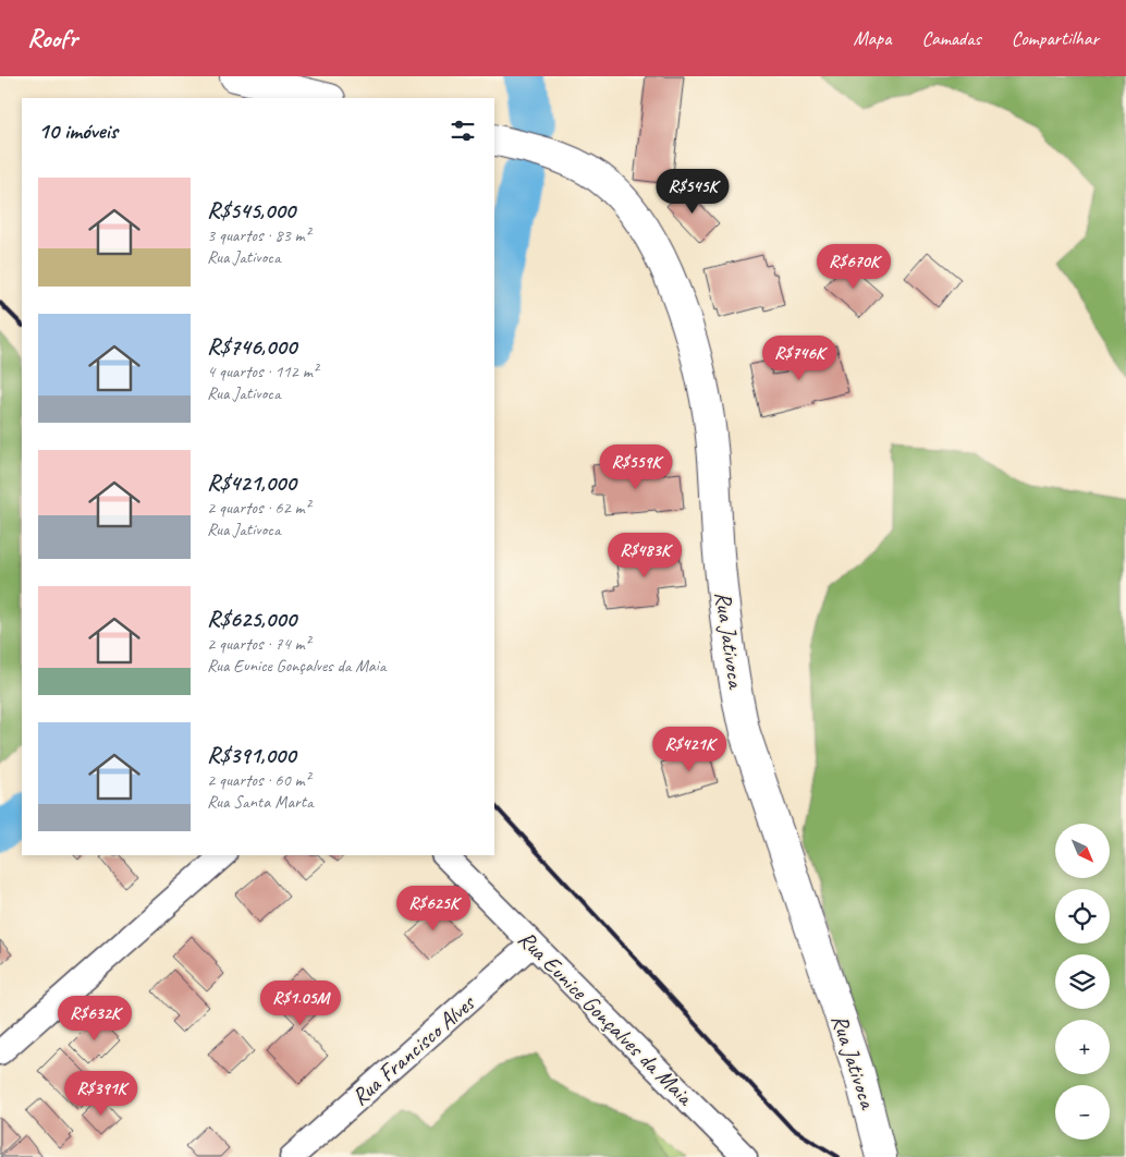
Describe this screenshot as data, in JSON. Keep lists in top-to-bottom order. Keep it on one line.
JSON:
{"streets":{"street":["Rua Jativoca","Rua Eunice Gonçalves da Maia","Rua Francisco Alves"]},"crossings":[["Rua Eunice Gonçalves da Maia","Rua Francisco Alves"]],"north":"bottom right","page":{"header":"Roofr","nav":["Mapa","Camadas","Compartilhar"],"heading":"10 imóveis","list":[{"name":"R$545,000","note":"3 quartos · 83 m² · Rua Jativoca"},{"name":"R$746,000","note":"4 quartos · 112 m² · Rua Jativoca"},{"name":"R$421,000","note":"2 quartos · 62 m² · Rua Jativoca"},{"name":"R$625,000","note":"2 quartos · 74 m² · Rua Eunice Gonçalves da Maia"},{"name":"R$391,000","note":"2 quartos · 60 m² · Rua Santa Marta"}],"price":["R$545K","R$670K","R$746K","R$559K","R$483K","R$421K","R$625K","R$1.05M","R$632K","R$391K"],"map_buttons":["+","−"]}}
